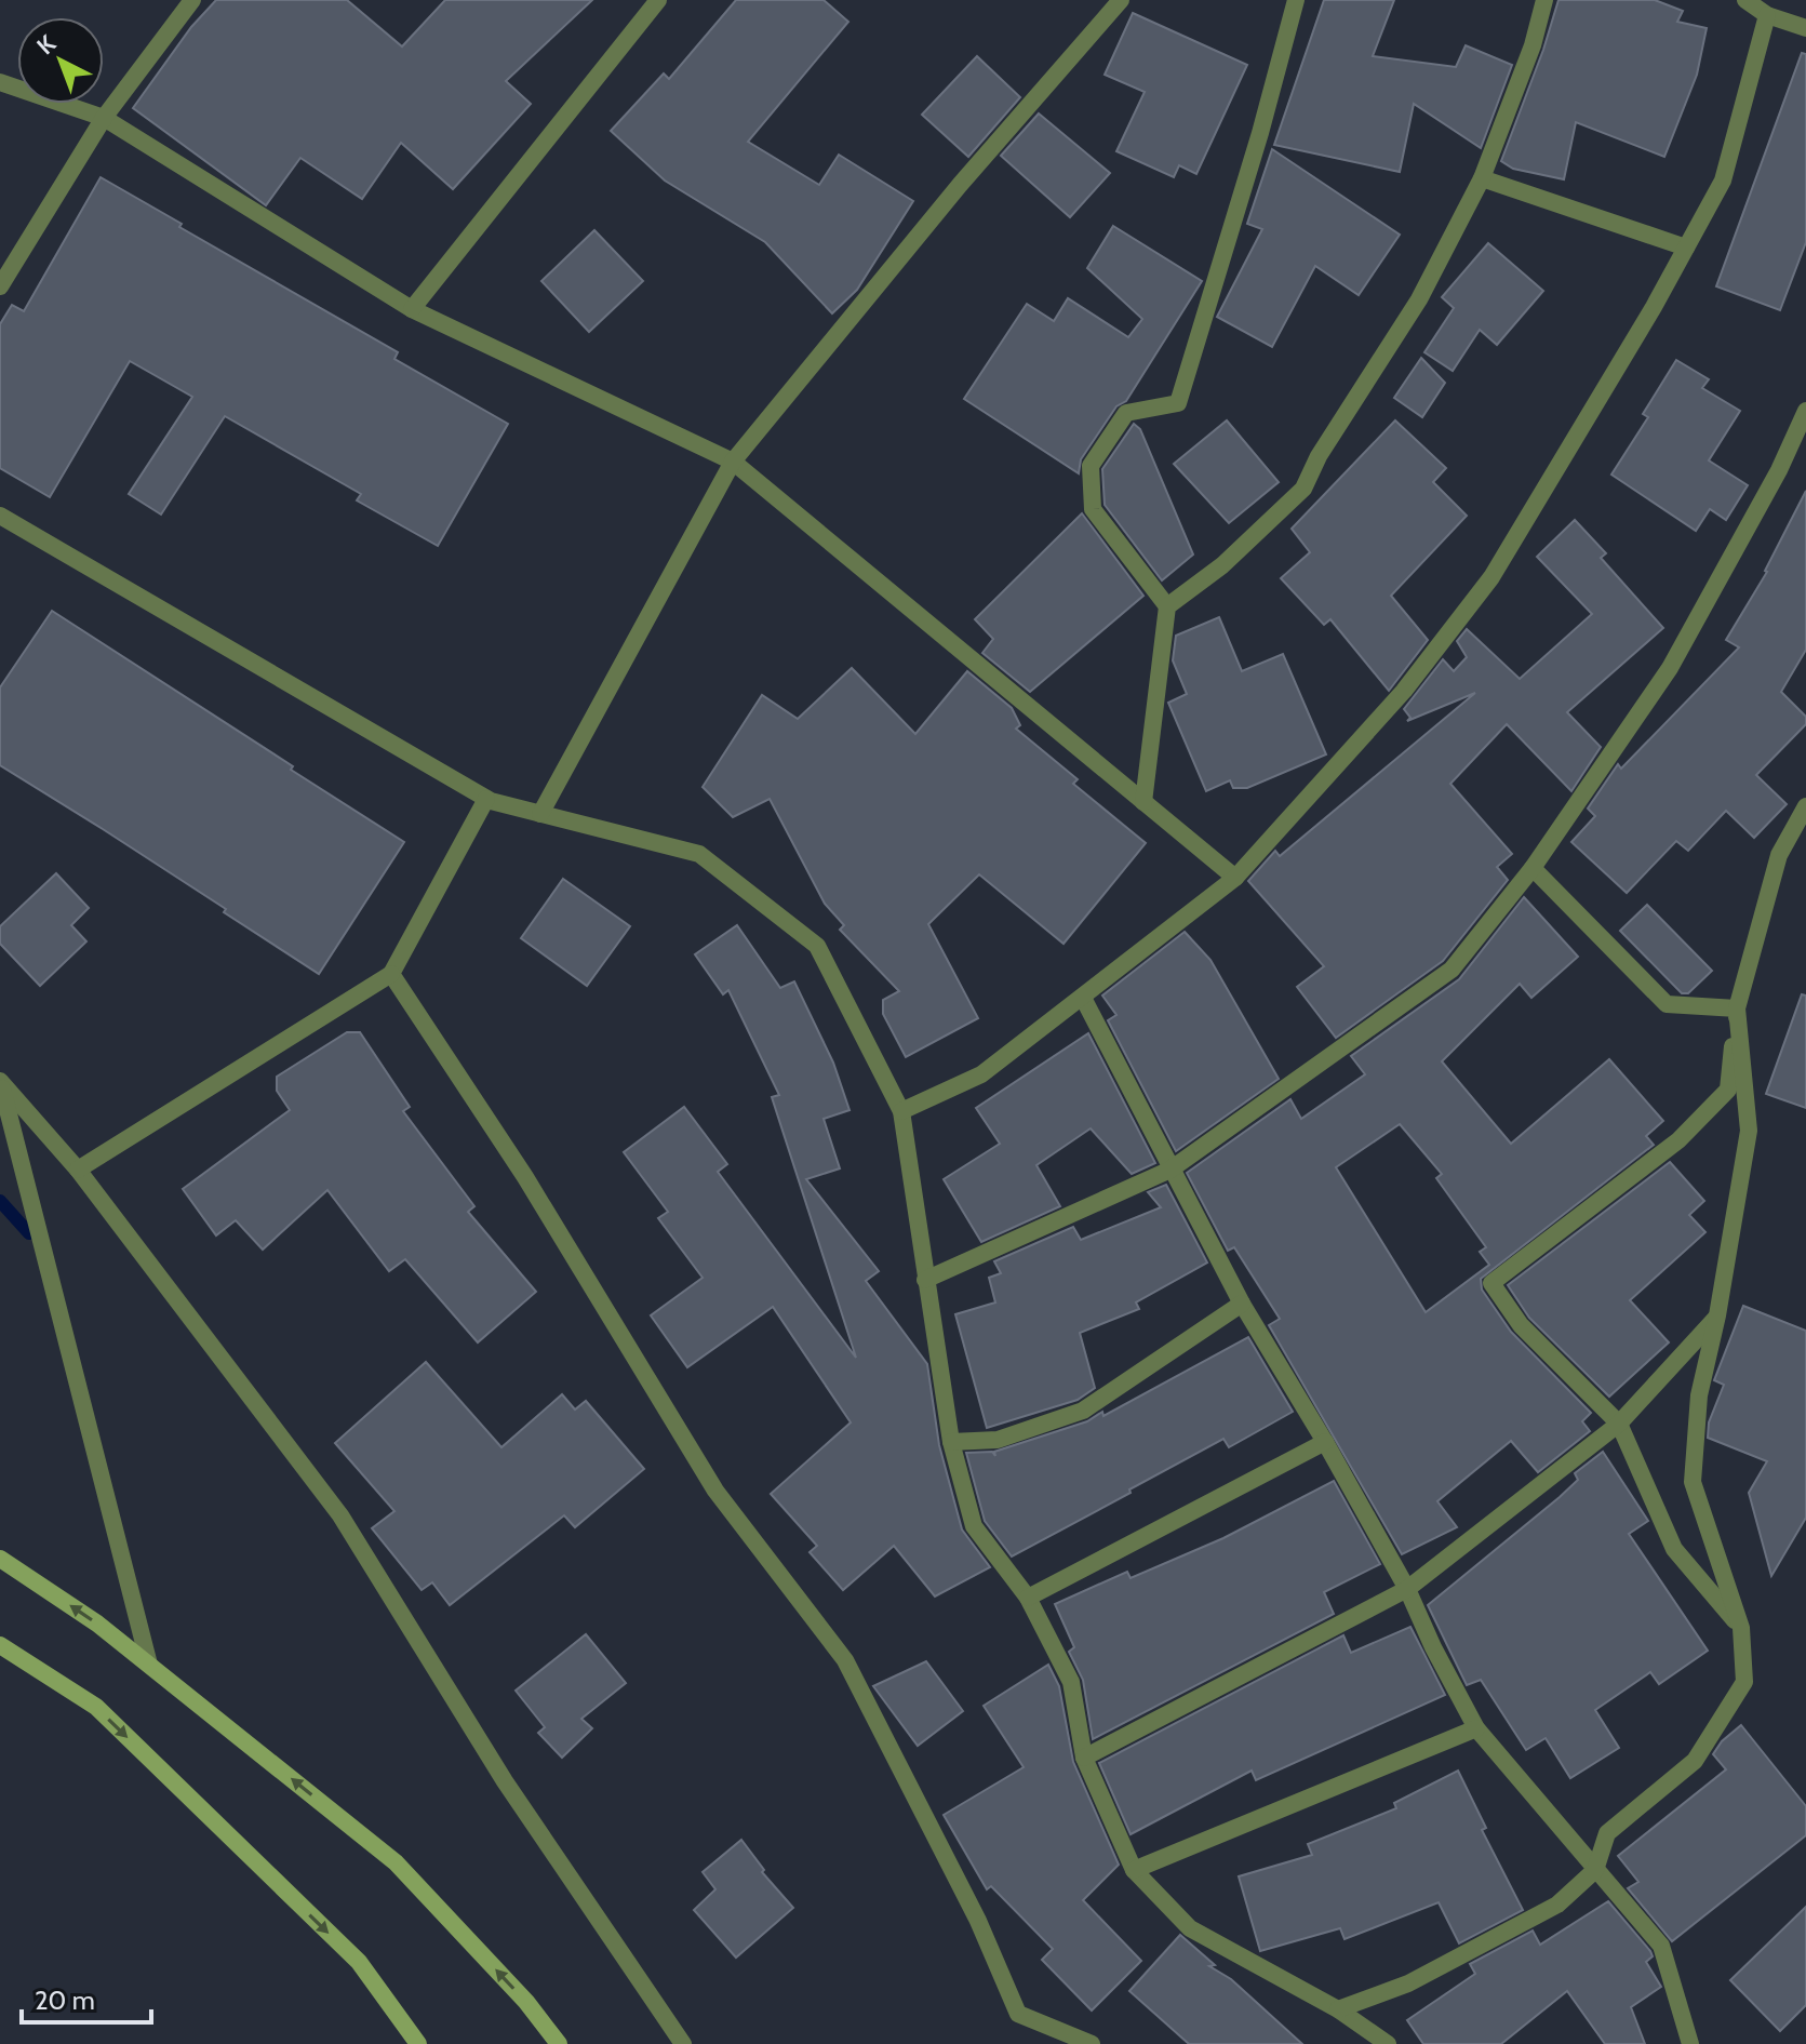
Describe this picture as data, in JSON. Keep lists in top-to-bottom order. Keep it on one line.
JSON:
{"scale_bar":"20 m","north":"top left"}
